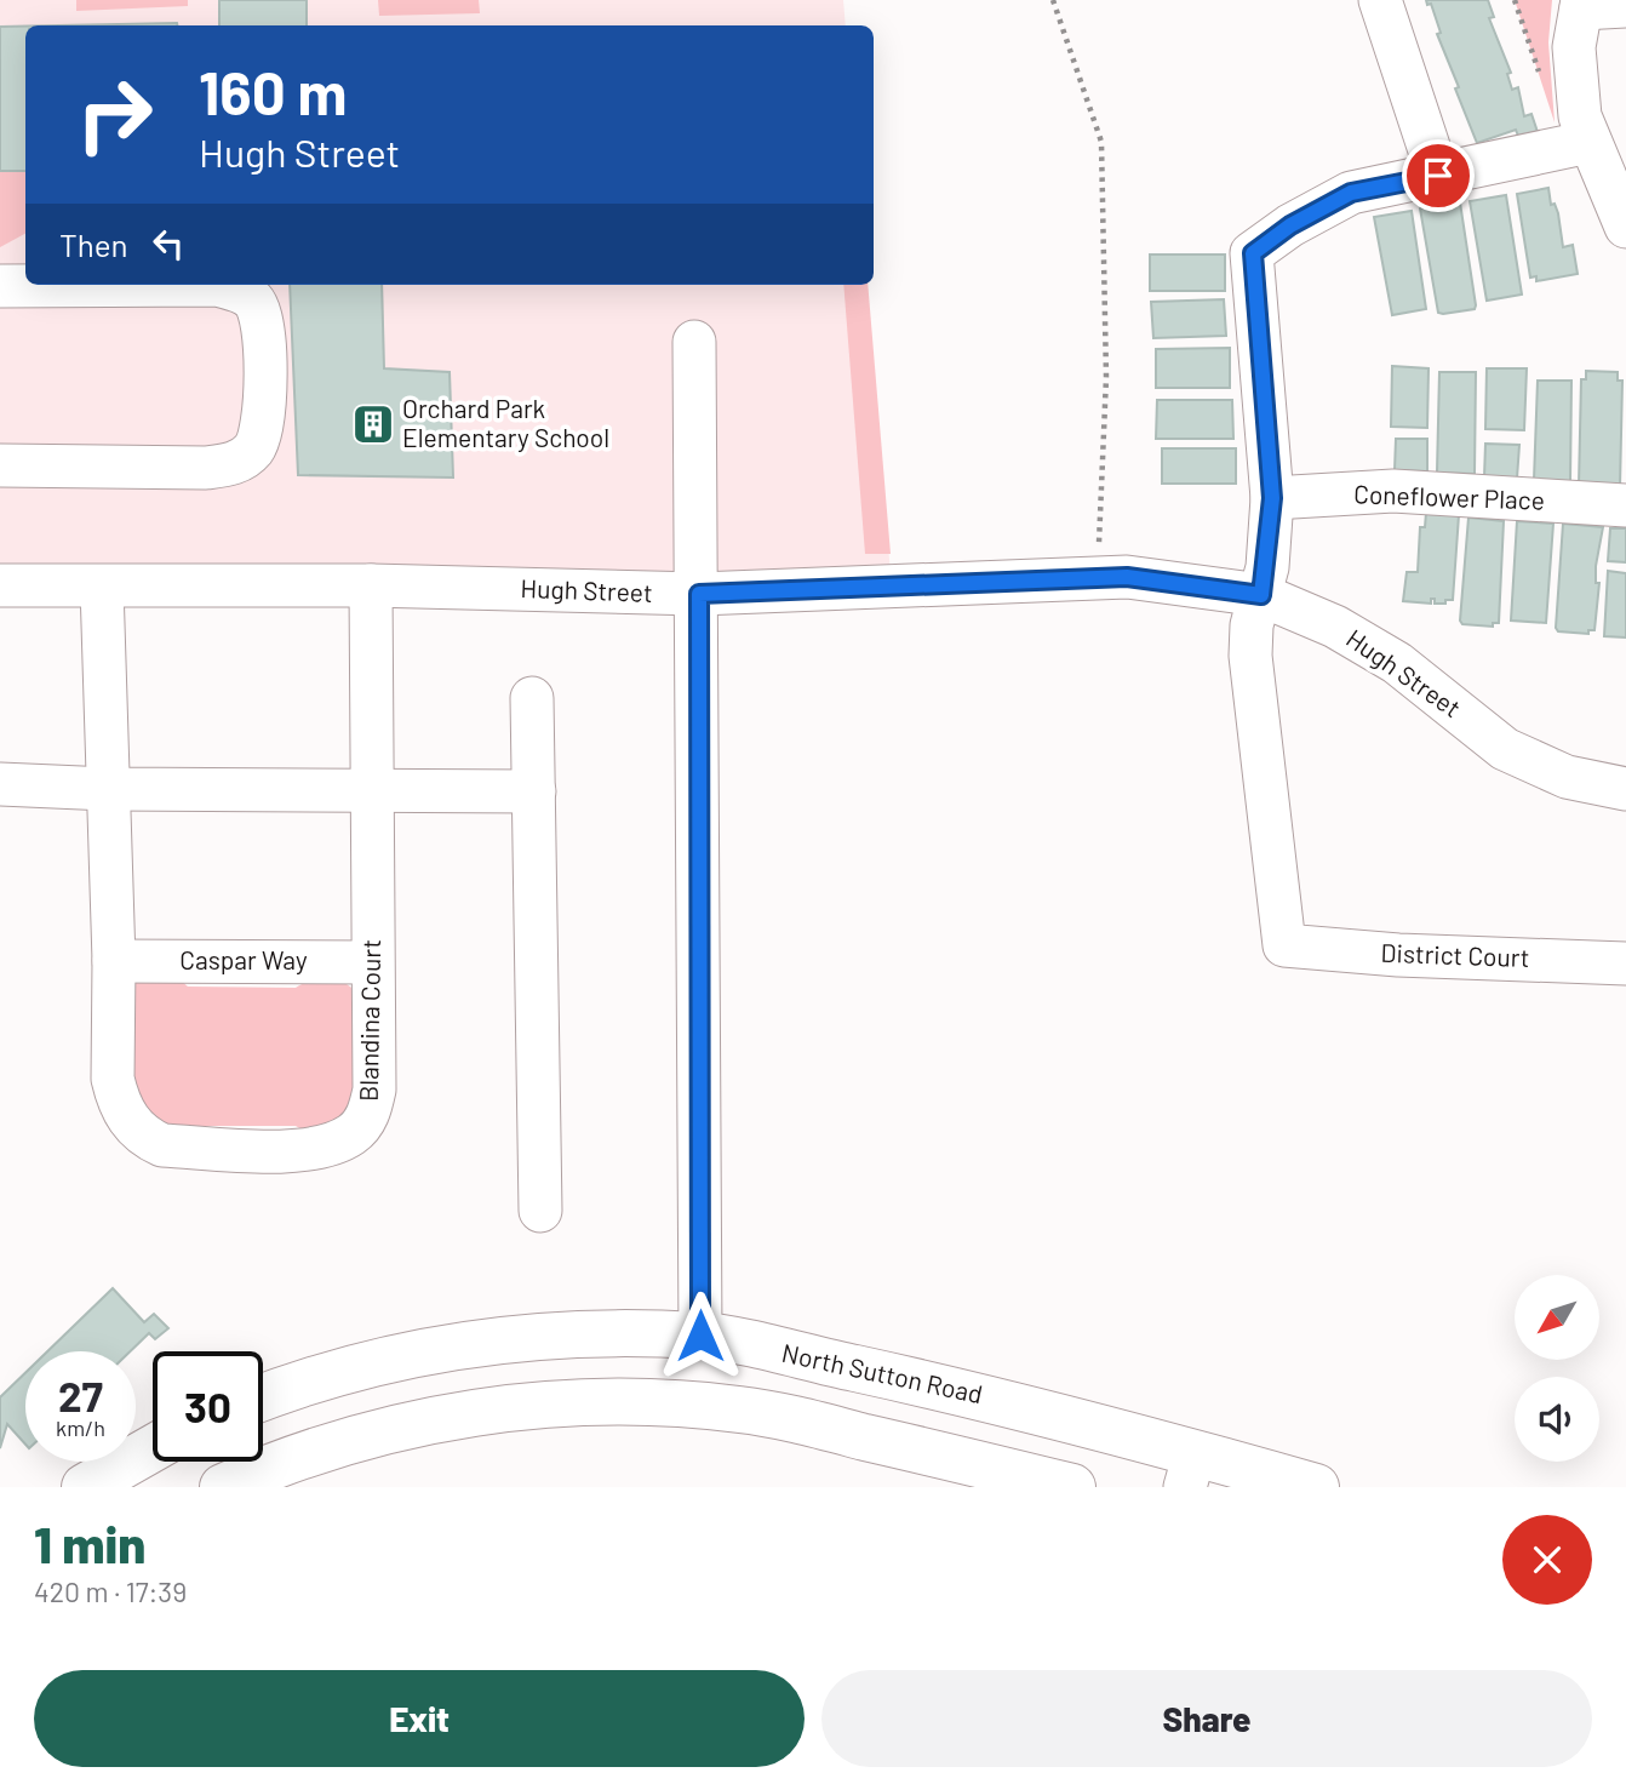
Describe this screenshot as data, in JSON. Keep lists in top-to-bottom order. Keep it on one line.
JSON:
{"streets":{"main road":["North Sutton Road"],"street":["Coneflower Place","Hugh Street","District Court","Caspar Way","Blandina Court"]},"crossings":[["Hugh Street","District Court"],["Hugh Street","Blandina Court"],["Caspar Way","Blandina Court"]],"places":{"building":["Orchard Park Elementary School"]},"north":"bottom left","page":{"turn":["160 m","Hugh Street"],"then":"Then","speed":"27 km/h","limit":"30","heading":["1 min","420 m · 17:39"],"buttons":["Exit","Share"]}}
